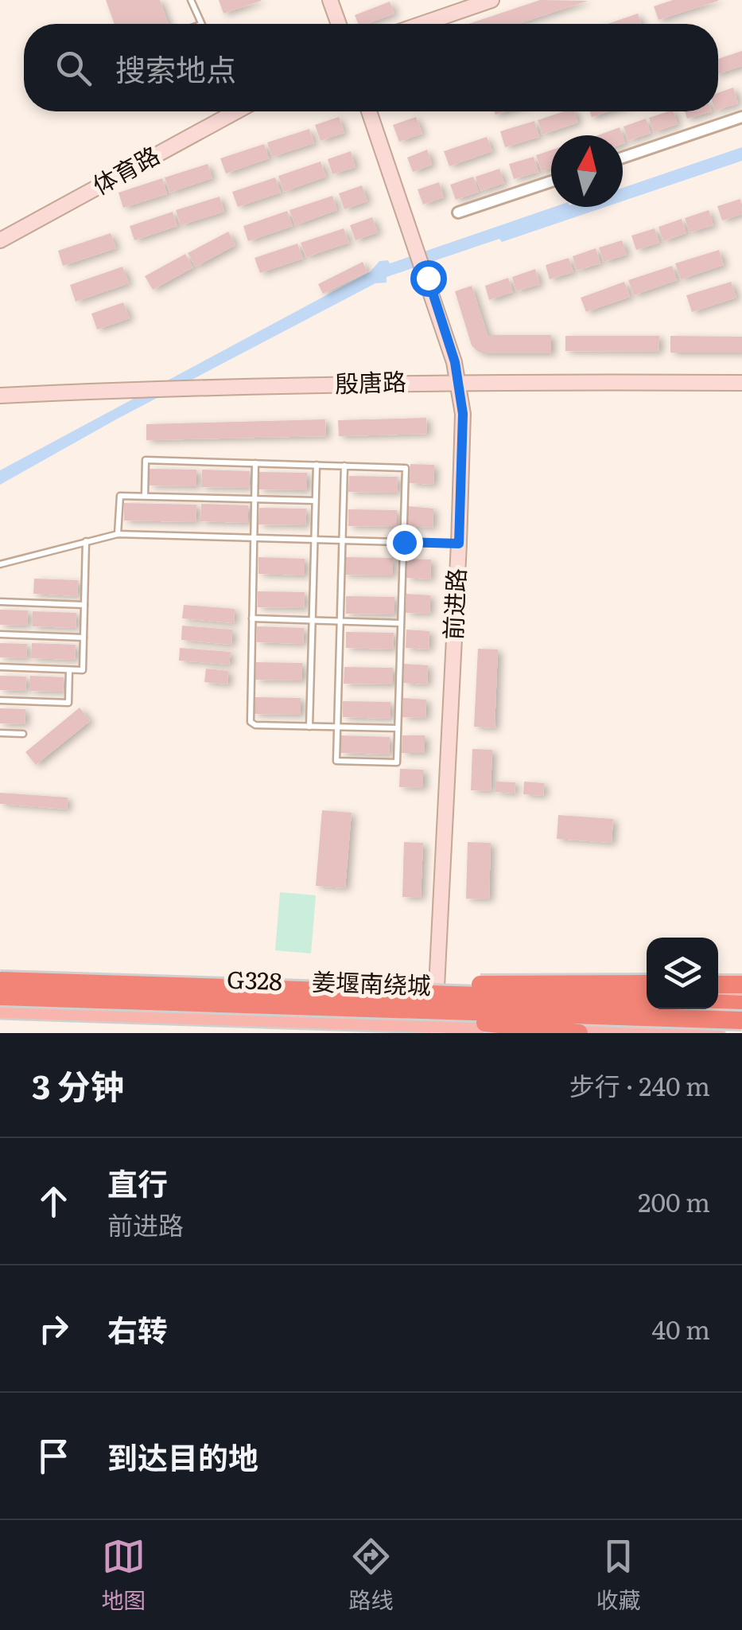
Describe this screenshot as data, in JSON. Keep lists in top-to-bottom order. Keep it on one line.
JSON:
{"streets":{"highway":["姜堰南绕城"],"main road":["G328"],"street":["体育路","殷唐路","前进路"]},"crossings":[["殷唐路","前进路"],["前进路","G328"]],"north":"top","page":{"search":"搜索地点","heading":["3 分钟","步行 · 240 m"],"list":[["直行","前进路","200 m"],["右转","40 m"],"到达目的地"],"nav":["地图","路线","收藏"]}}
